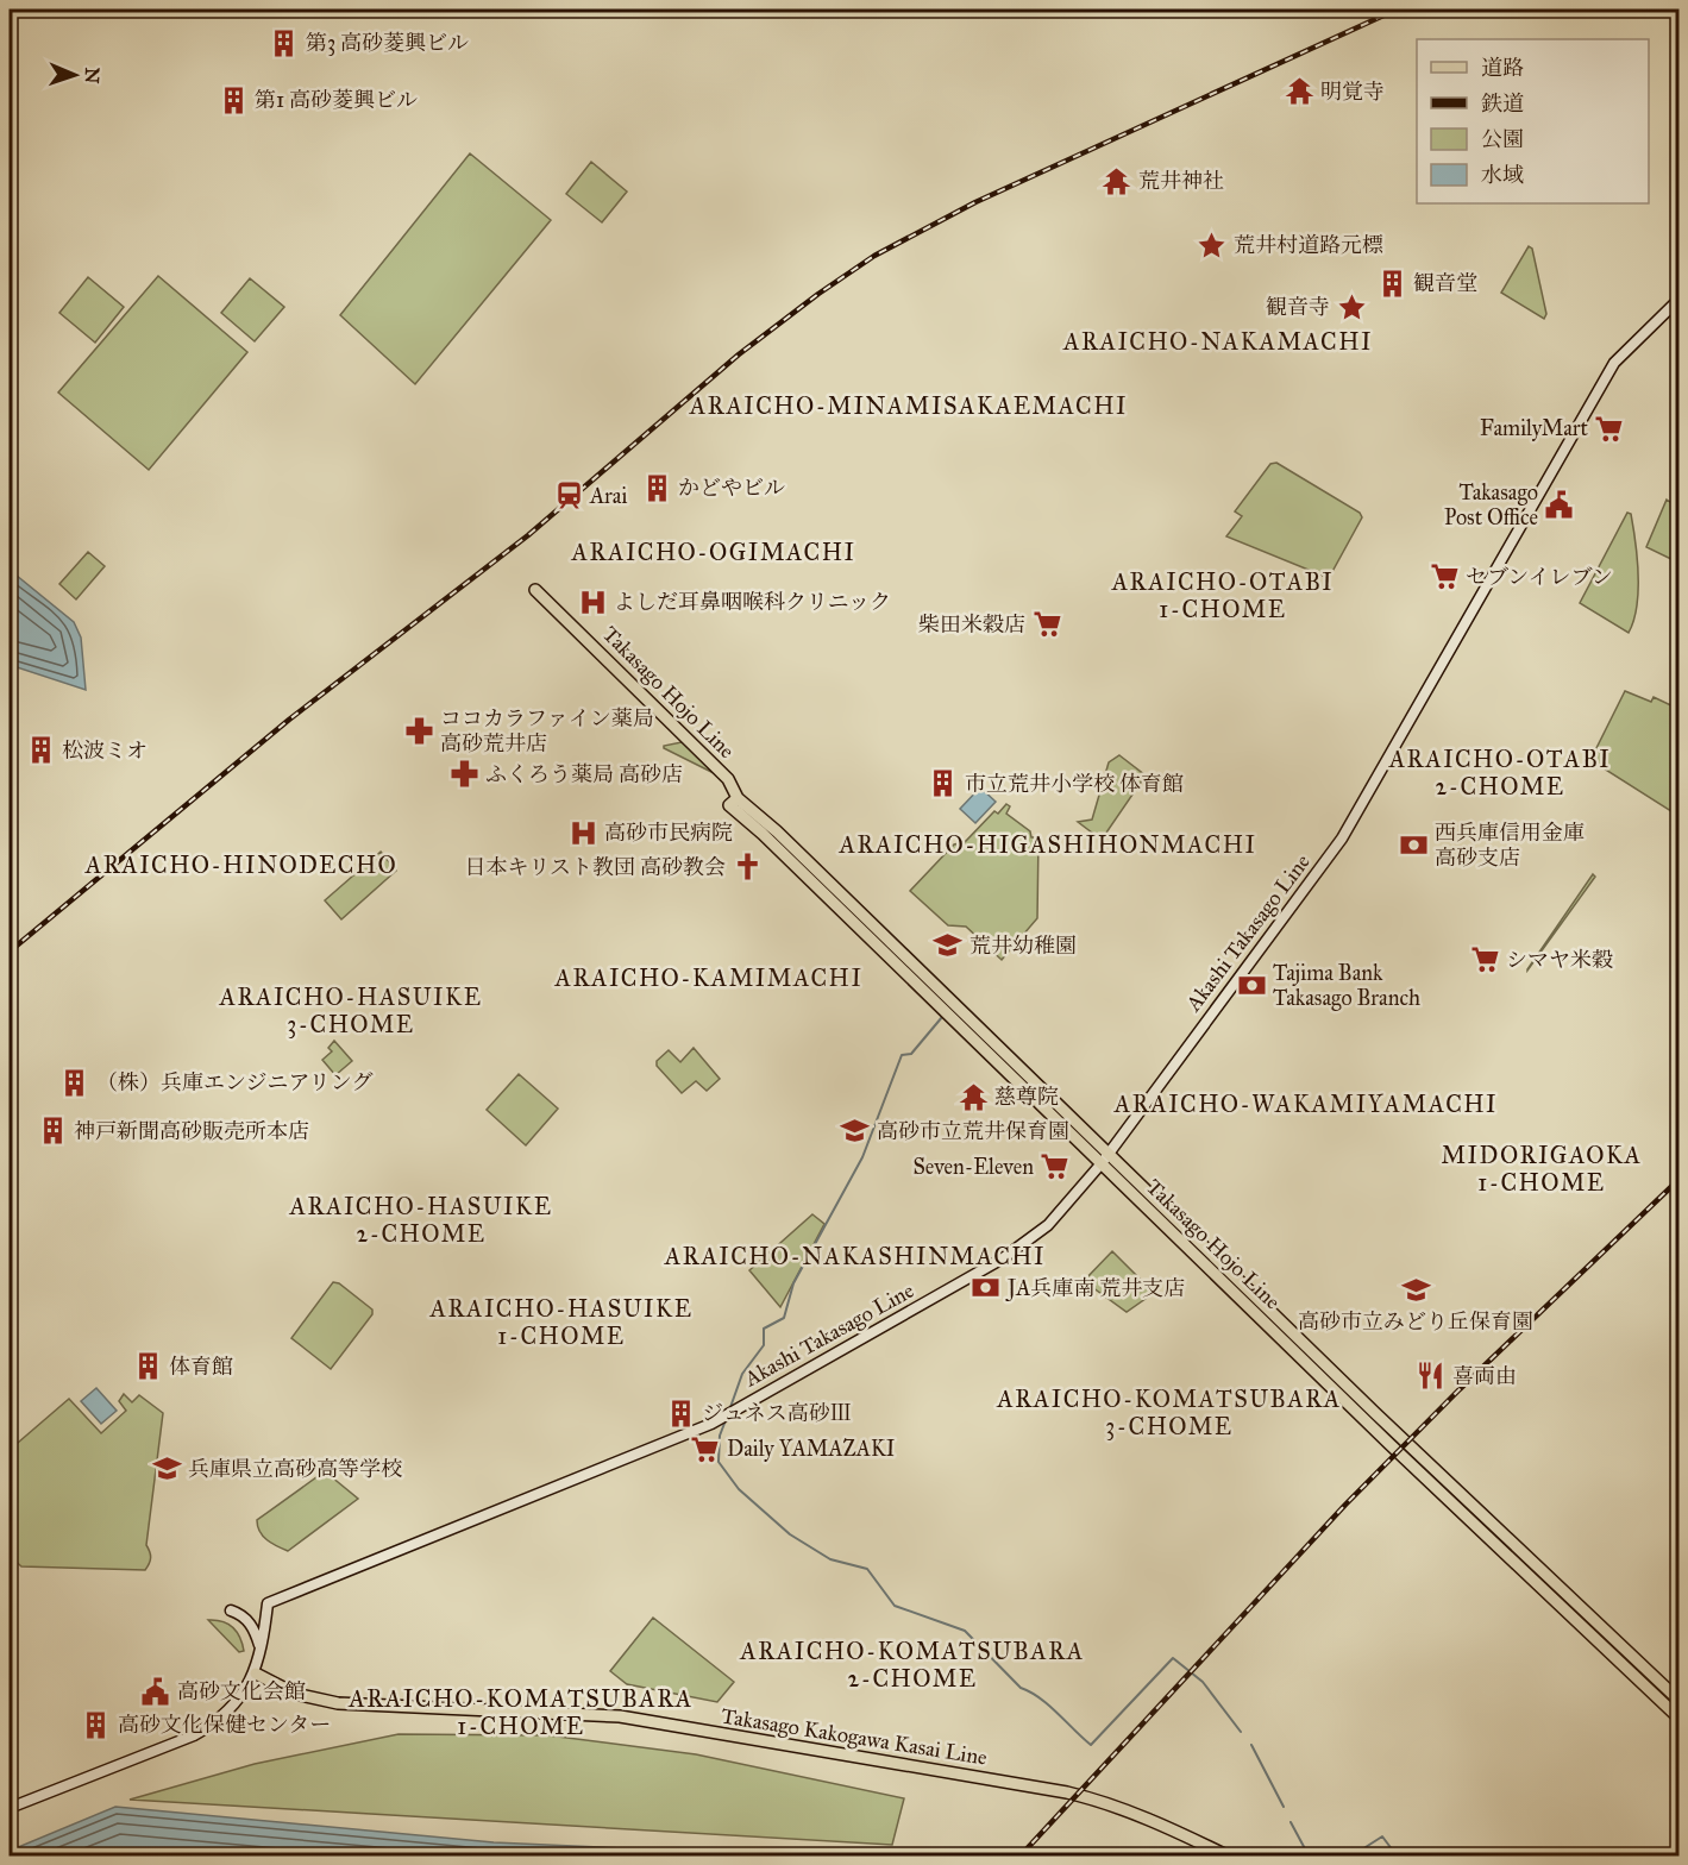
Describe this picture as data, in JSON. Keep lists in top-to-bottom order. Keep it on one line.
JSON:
{"streets":{"main road":["Takasago Hojo Line","Akashi Takasago Line","Takasago Kakogawa Kasai Line"]},"crossings":[["Takasago Hojo Line","Akashi Takasago Line"],["Akashi Takasago Line","Takasago Kakogawa Kasai Line"]],"districts":["ARAICHO-NAKAMACHI","ARAICHO-MINAMISAKAEMACHI","ARAICHO-OGIMACHI","ARAICHO-OTABI 1-CHOME","ARAICHO-OTABI 2-CHOME","ARAICHO-HIGASHIHONMACHI","ARAICHO-HINODECHO","ARAICHO-KAMIMACHI","ARAICHO-HASUIKE 3-CHOME","ARAICHO-WAKAMIYAMACHI","MIDORIGAOKA 1-CHOME","ARAICHO-HASUIKE 2-CHOME","ARAICHO-NAKASHINMACHI","ARAICHO-HASUIKE 1-CHOME","ARAICHO-KOMATSUBARA 3-CHOME","ARAICHO-KOMATSUBARA 2-CHOME","ARAICHO-KOMATSUBARA 1-CHOME"],"places":{"building":["第3 高砂菱興ビル","第1 高砂菱興ビル","観音堂","かどやビル","松波ミオ","市立荒井小学校 体育館","（株）兵庫エンジニアリング","神戸新聞高砂販売所本店","体育館","ジュネス高砂Ⅲ","高砂文化保健センター"],"temple":["明覚寺","荒井神社","慈尊院"],"place":["荒井村道路元標","観音寺"],"supermarket":["FamilyMart","セブンイレブン","柴田米穀店","シマヤ米穀","Seven-Eleven","Daily YAMAZAKI"],"station":["Arai"],"public building":["Takasago Post Office","高砂文化会館"],"hospital":["よしだ耳鼻咽喉科クリニック","高砂市民病院"],"pharmacy":["ココカラファイン薬局 高砂荒井店","ふくろう薬局 高砂店"],"bank":["西兵庫信用金庫 高砂支店","Tajima Bank Takasago Branch","JA兵庫南 荒井支店"],"church":["日本キリスト教団 高砂教会"],"school or university":["荒井幼稚園","高砂市立荒井保育園","高砂市立みどり丘保育園","兵庫県立高砂高等学校"],"restaurant":["喜両由"]},"legend":["道路","鉄道","公園","水域"],"north":"right"}
